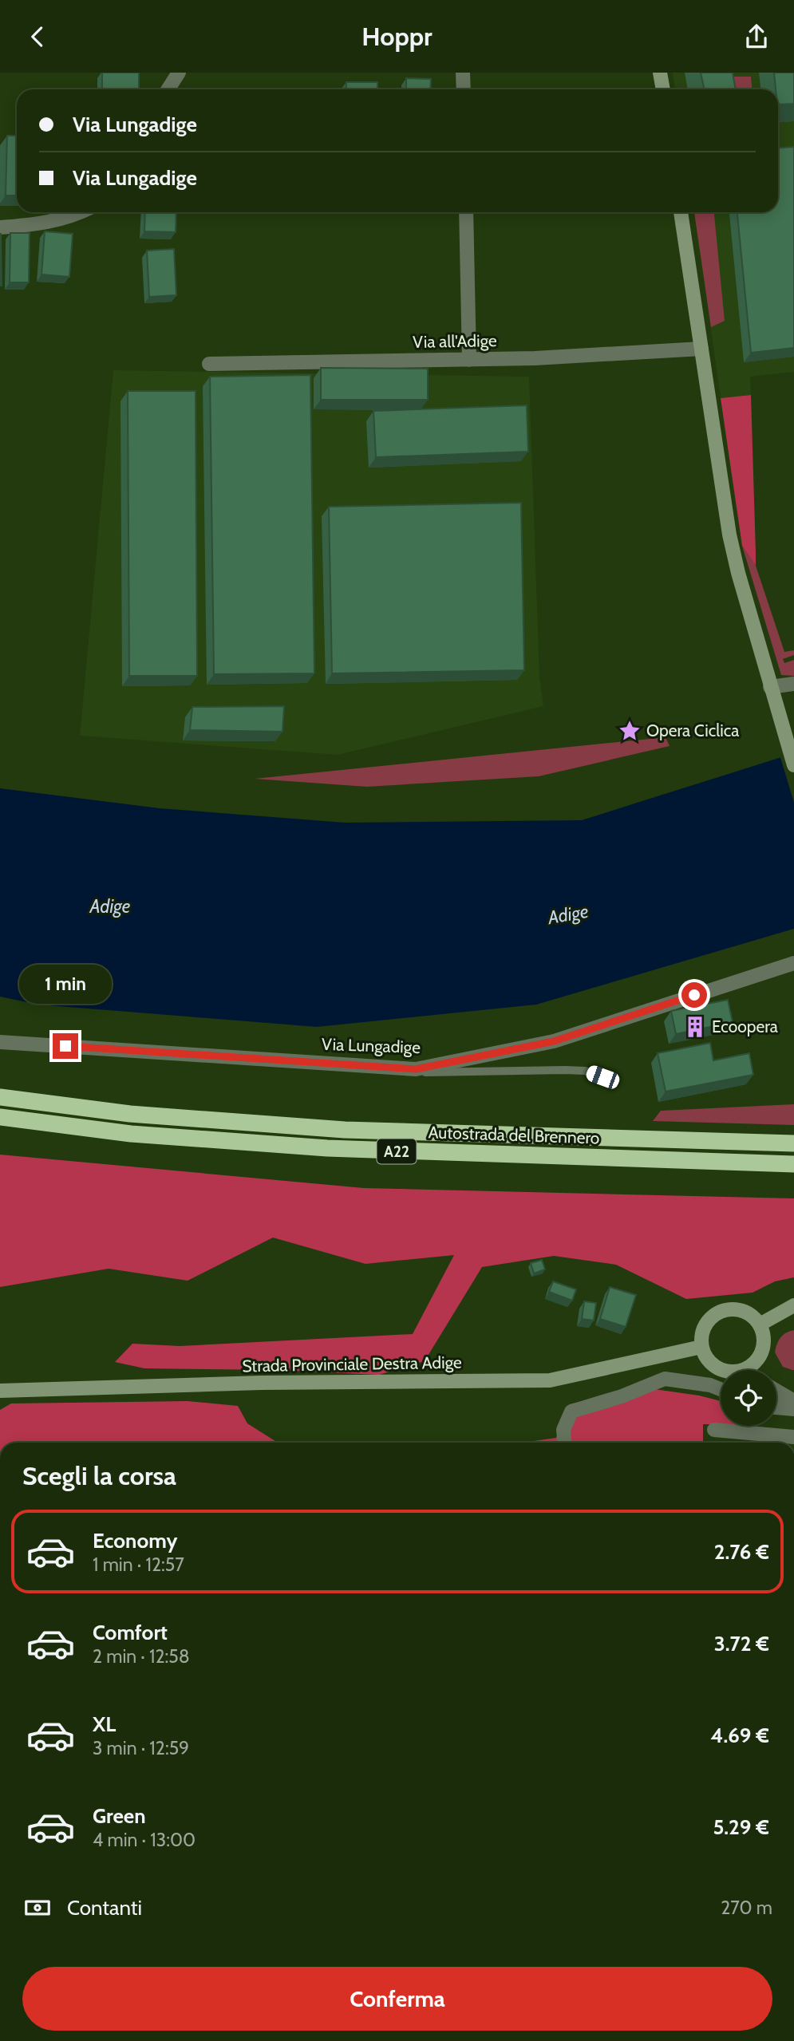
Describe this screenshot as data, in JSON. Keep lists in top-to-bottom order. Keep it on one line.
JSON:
{"streets":{"highway":["Autostrada del Brennero","A22"],"main road":["Strada Provinciale Destra Adige"],"street":["Via all'Adige","Via Lungadige"]},"water":["Adige"],"places":{"place":["Opera Ciclica"],"building":["Ecoopera"]},"page":{"header":"Hoppr","banner":["Via Lungadige","Via Lungadige"],"bubble":"1 min","heading":"Scegli la corsa","list":[{"name":"Economy","note":"1 min · 12:57","value":"2.76 €"},{"name":"Comfort","note":"2 min · 12:58","value":"3.72 €"},{"name":"XL","note":"3 min · 12:59","value":"4.69 €"},{"name":"Green","note":"4 min · 13:00","value":"5.29 €"}],"pay":["Contanti","270 m"],"buttons":"Conferma"}}
